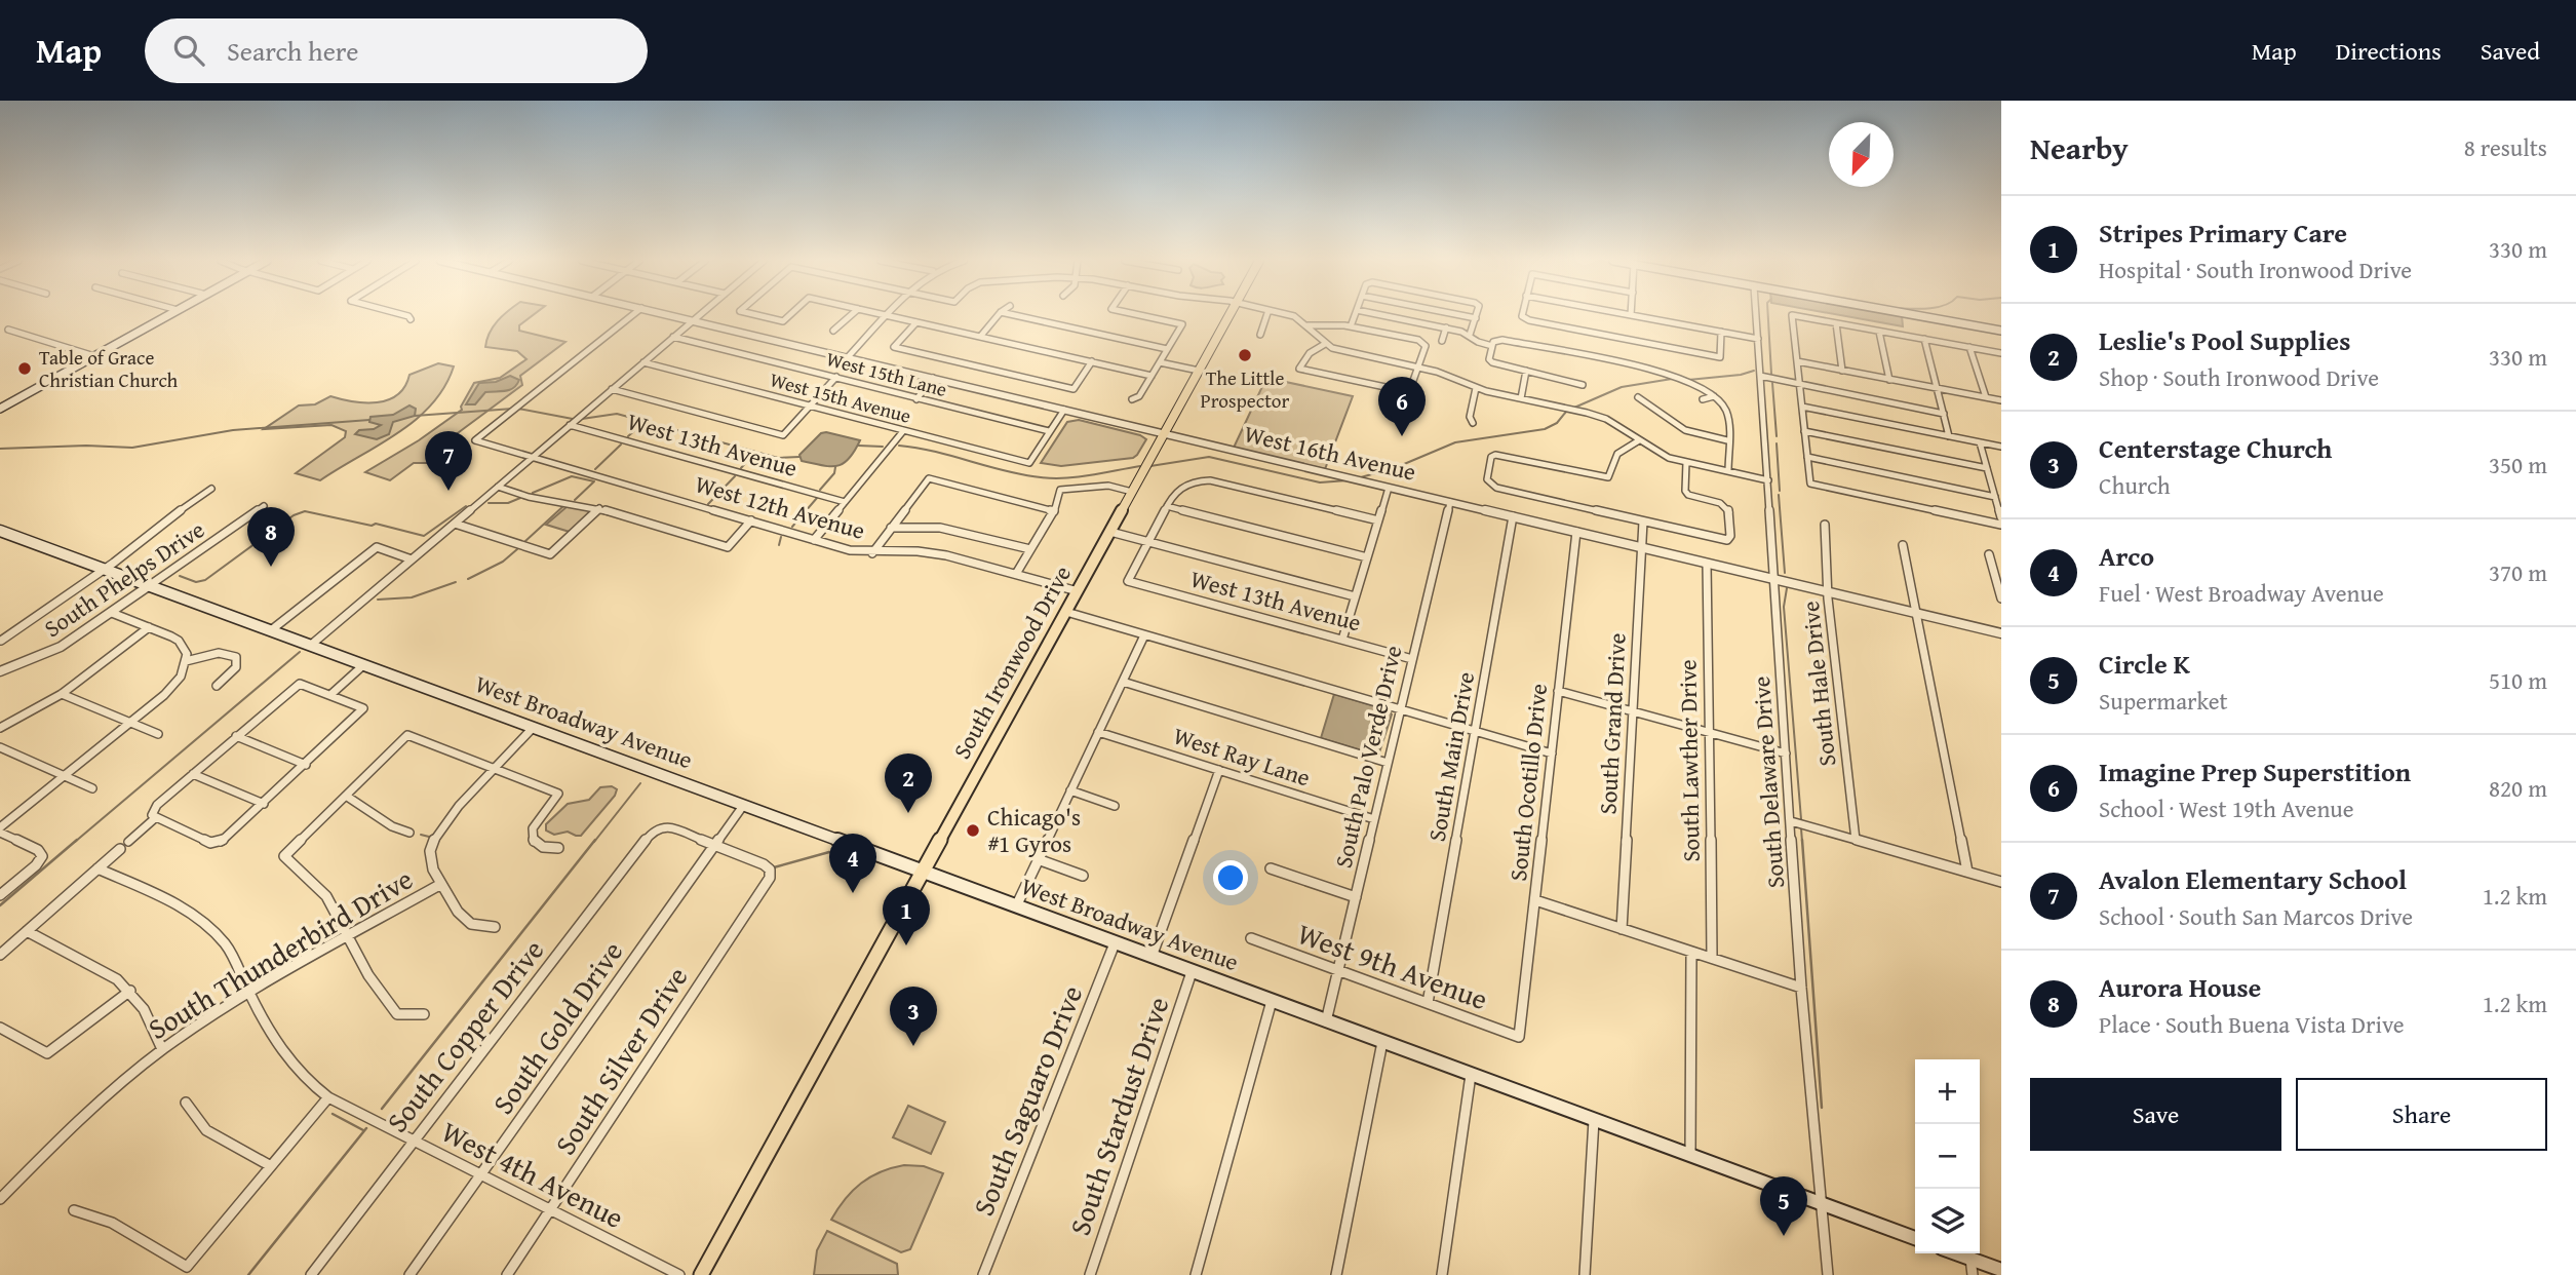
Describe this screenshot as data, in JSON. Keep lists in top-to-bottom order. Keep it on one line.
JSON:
{"streets":{"main road":["South Ironwood Drive","West Broadway Avenue"],"street":["West 15th Lane","West 15th Avenue","West 13th Avenue","West 16th Avenue","West 12th Avenue","South Phelps Drive","South Hale Drive","South Grand Drive","West Ray Lane","South Palo Verde Drive","South Main Drive","South Lawther Drive","South Ocotillo Drive","South Delaware Drive","South Thunderbird Drive","West 9th Avenue","South Gold Drive","South Copper Drive","South Silver Drive","South Saguaro Drive","South Stardust Drive","West 4th Avenue"]},"crossings":[["West 15th Lane","West 15th Avenue"],["West 13th Avenue","South Palo Verde Drive"],["West 16th Avenue","South Ironwood Drive"],["West 16th Avenue","South Hale Drive"],["West 16th Avenue","South Grand Drive"],["West 16th Avenue","South Palo Verde Drive"],["West 16th Avenue","South Main Drive"],["West 16th Avenue","South Lawther Drive"],["West 16th Avenue","South Ocotillo Drive"],["West 16th Avenue","South Delaware Drive"],["West 12th Avenue","South Ironwood Drive"],["South Phelps Drive","West Broadway Avenue"],["South Ironwood Drive","West Broadway Avenue"],["West Broadway Avenue","South Palo Verde Drive"],["West Broadway Avenue","South Delaware Drive"],["West Broadway Avenue","South Thunderbird Drive"],["West Broadway Avenue","South Gold Drive"],["West Broadway Avenue","South Saguaro Drive"],["West Broadway Avenue","South Stardust Drive"],["West Ray Lane","South Palo Verde Drive"],["South Palo Verde Drive","West 9th Avenue"],["South Main Drive","West 9th Avenue"],["South Ocotillo Drive","West 9th Avenue"],["South Thunderbird Drive","West 4th Avenue"],["South Gold Drive","South Copper Drive"],["South Gold Drive","South Silver Drive"],["South Gold Drive","West 4th Avenue"],["South Copper Drive","South Silver Drive"],["South Copper Drive","West 4th Avenue"],["South Silver Drive","West 4th Avenue"]],"places":["The Little Prospector","Table of Grace Christian Church","Chicago's #1 Gyros"],"north":"bottom left","page":{"header":"Map","search":"Search here","nav":["Map","Directions","Saved"],"heading":["Nearby","8 results"],"list":[{"mark":"1","name":"Stripes Primary Care","note":"Hospital · South Ironwood Drive","value":"330 m"},{"mark":"2","name":"Leslie's Pool Supplies","note":"Shop · South Ironwood Drive","value":"330 m"},{"mark":"3","name":"Centerstage Church","note":"Church","value":"350 m"},{"mark":"4","name":"Arco","note":"Fuel · West Broadway Avenue","value":"370 m"},{"mark":"5","name":"Circle K","note":"Supermarket","value":"510 m"},{"mark":"6","name":"Imagine Prep Superstition","note":"School · West 19th Avenue","value":"820 m"},{"mark":"7","name":"Avalon Elementary School","note":"School · South San Marcos Drive","value":"1.2 km"},{"mark":"8","name":"Aurora House","note":"Place · South Buena Vista Drive","value":"1.2 km"}],"pins":["6","7","8","2","4","1","3","5"],"buttons":["Save","Share"],"map_buttons":["+","−"]}}
